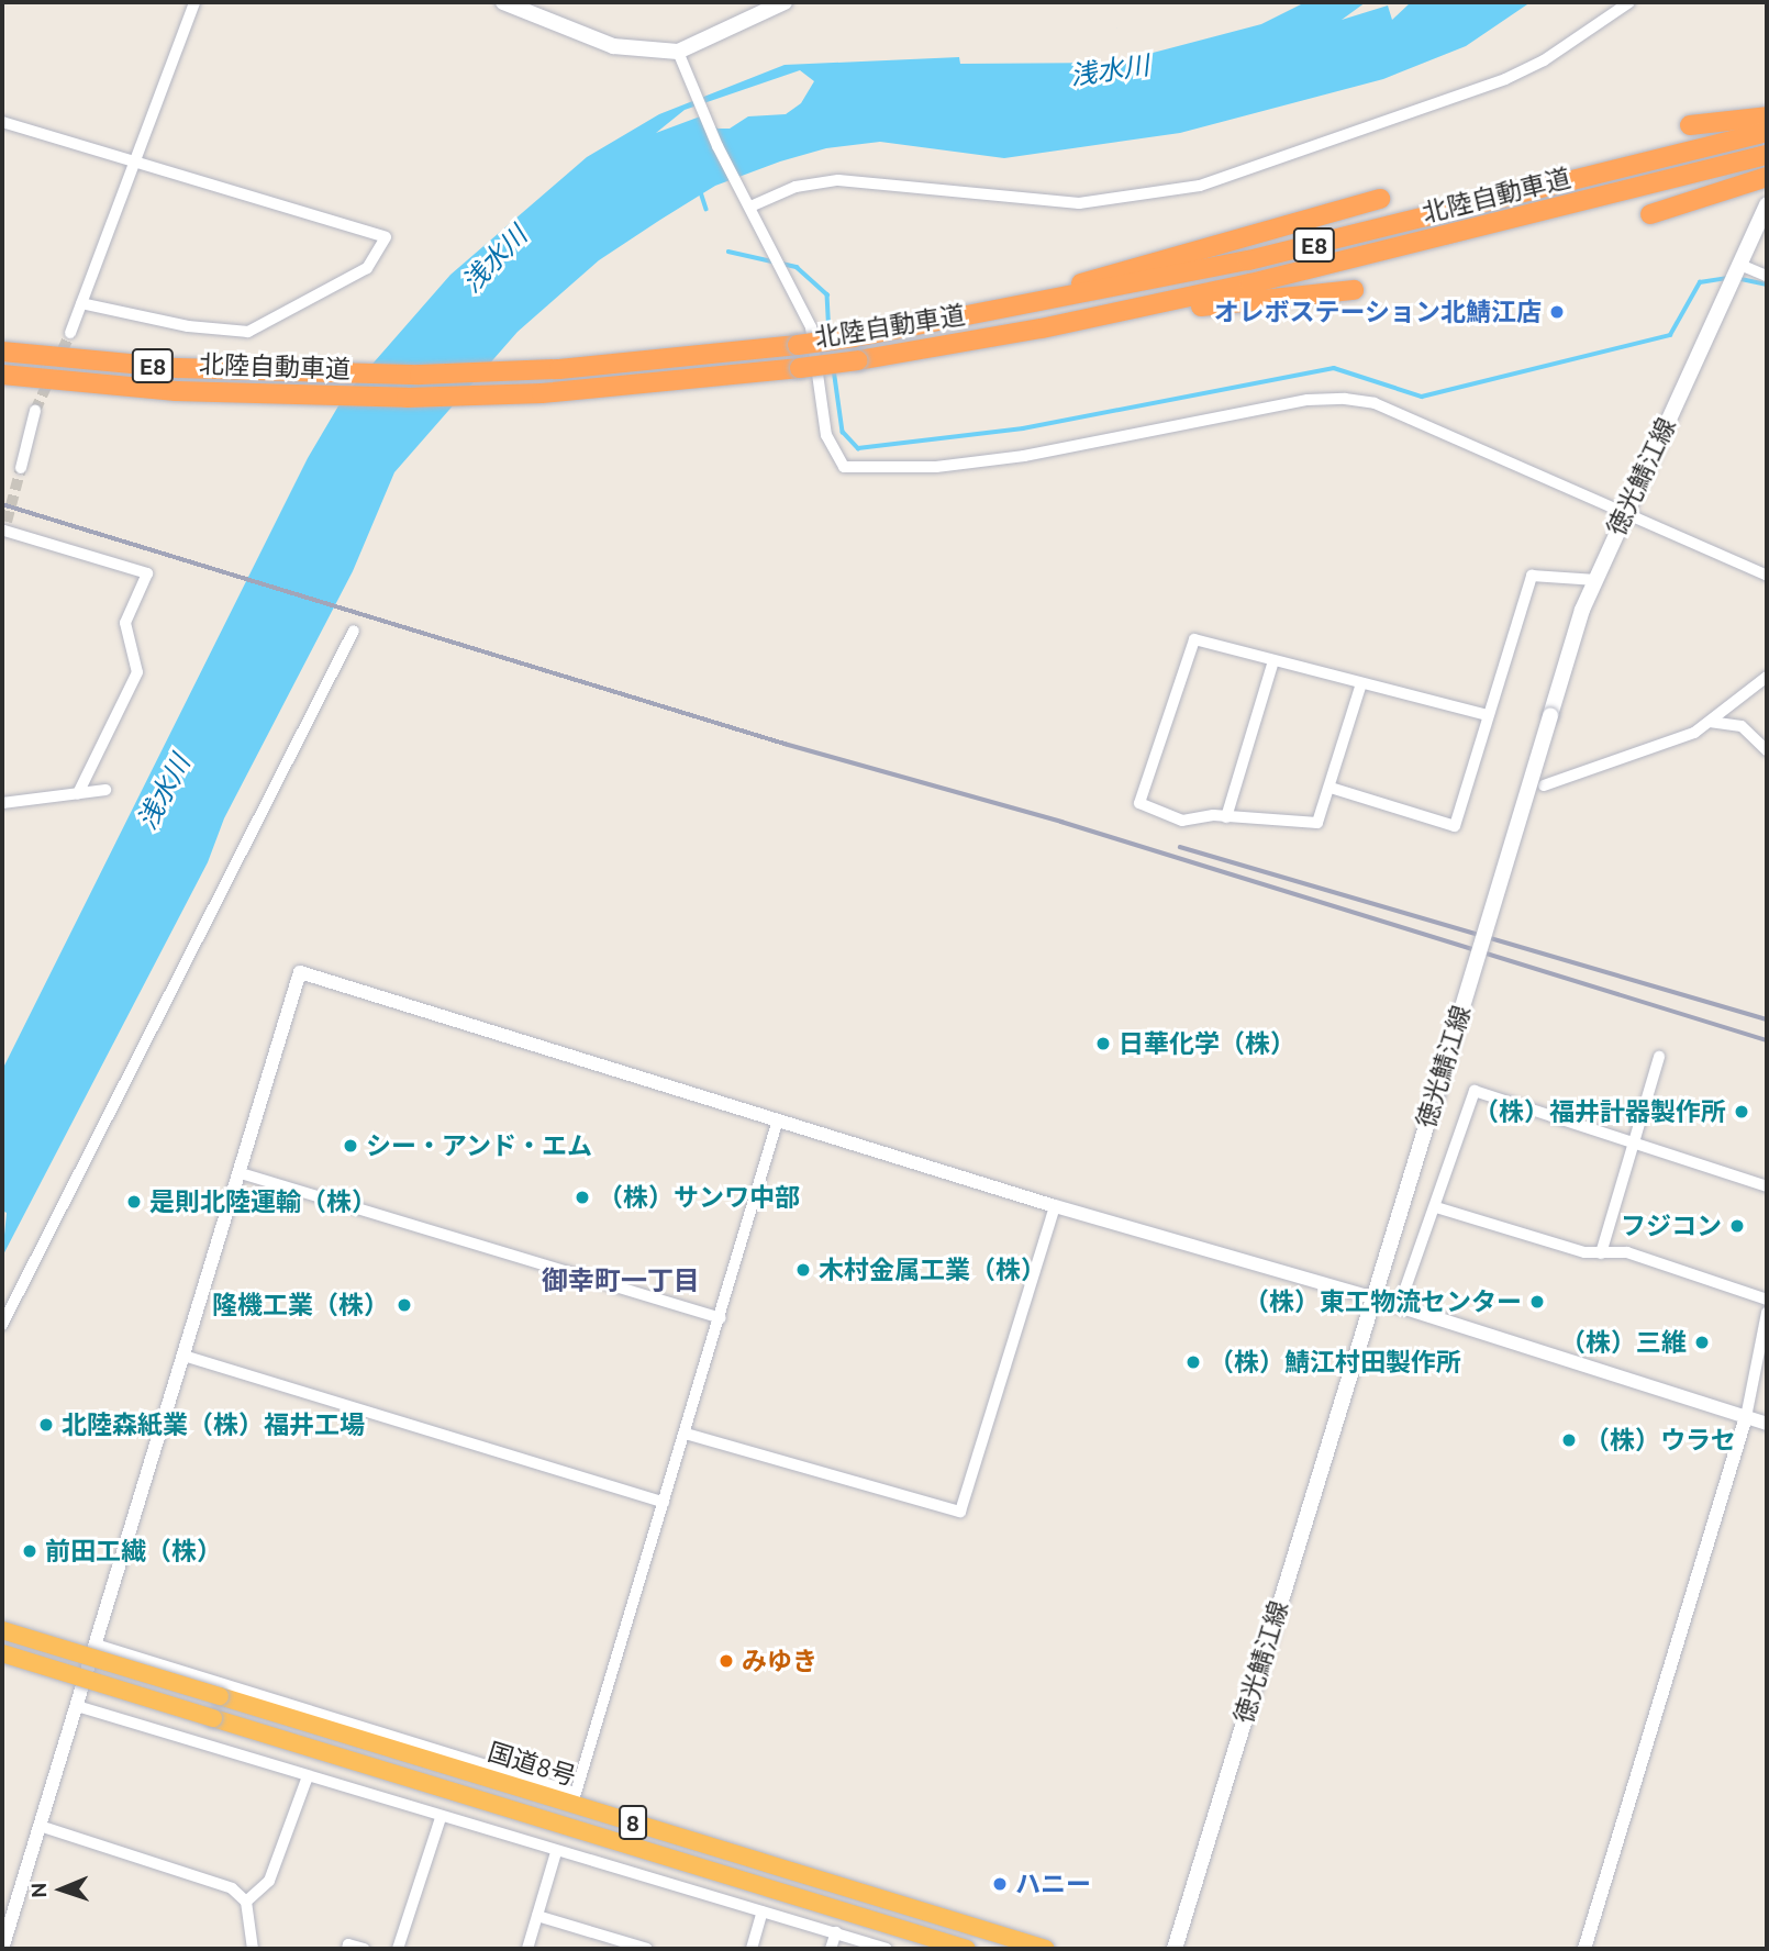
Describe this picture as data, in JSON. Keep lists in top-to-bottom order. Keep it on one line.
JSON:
{"streets":{"highway":["北陸自動車道","E8","国道8号","8"],"main road":["徳光鯖江線"]},"districts":["御幸町一丁目"],"water":["浅水川"],"places":["オレボステーション北鯖江店","日華化学（株）","（株）福井計器製作所","シー・アンド・エム","（株）サンワ中部","是則北陸運輸（株）","フジコン","木村金属工業（株）","（株）東工物流センター","隆機工業（株）","（株）三維","（株）鯖江村田製作所","北陸森紙業（株）福井工場","（株）ウラセ","前田工繊（株）","みゆき","ハニー"],"north":"left"}
